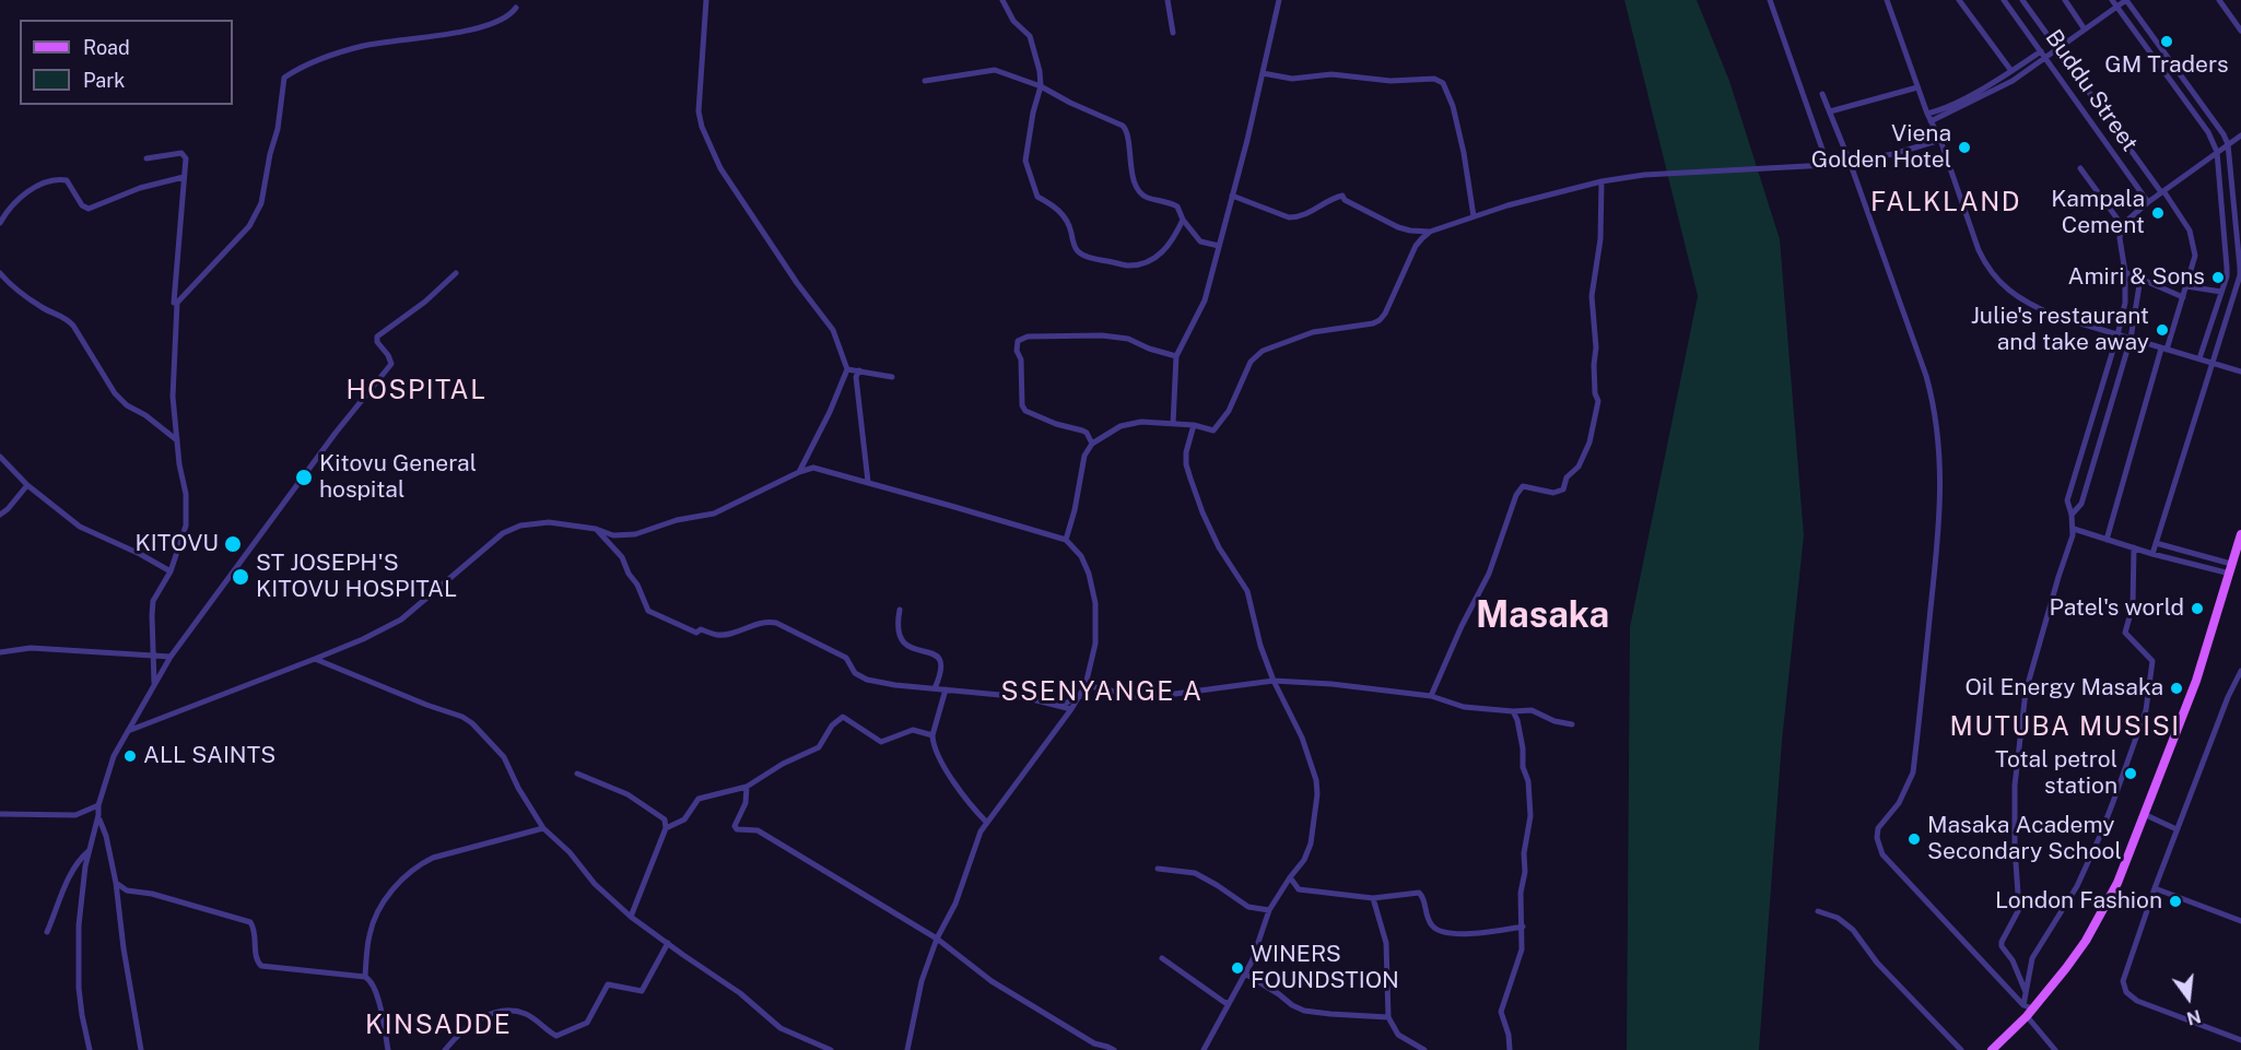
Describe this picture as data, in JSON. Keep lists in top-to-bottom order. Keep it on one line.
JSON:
{"streets":{"street":["Buddu Street"]},"districts":["FALKLAND","HOSPITAL","Masaka","SSENYANGE A","MUTUBA MUSISI","KINSADDE"],"places":["GM Traders","Viena Golden Hotel","Kampala Cement","Amiri & Sons","Julie's restaurant and take away","Kitovu General hospital","KITOVU","ST JOSEPH'S KITOVU HOSPITAL","Patel's world","Oil Energy Masaka","ALL SAINTS","Total petrol station","Masaka Academy Secondary School","London Fashion","WINERS FOUNDSTION"],"legend":["Road","Park"],"north":"bottom"}
